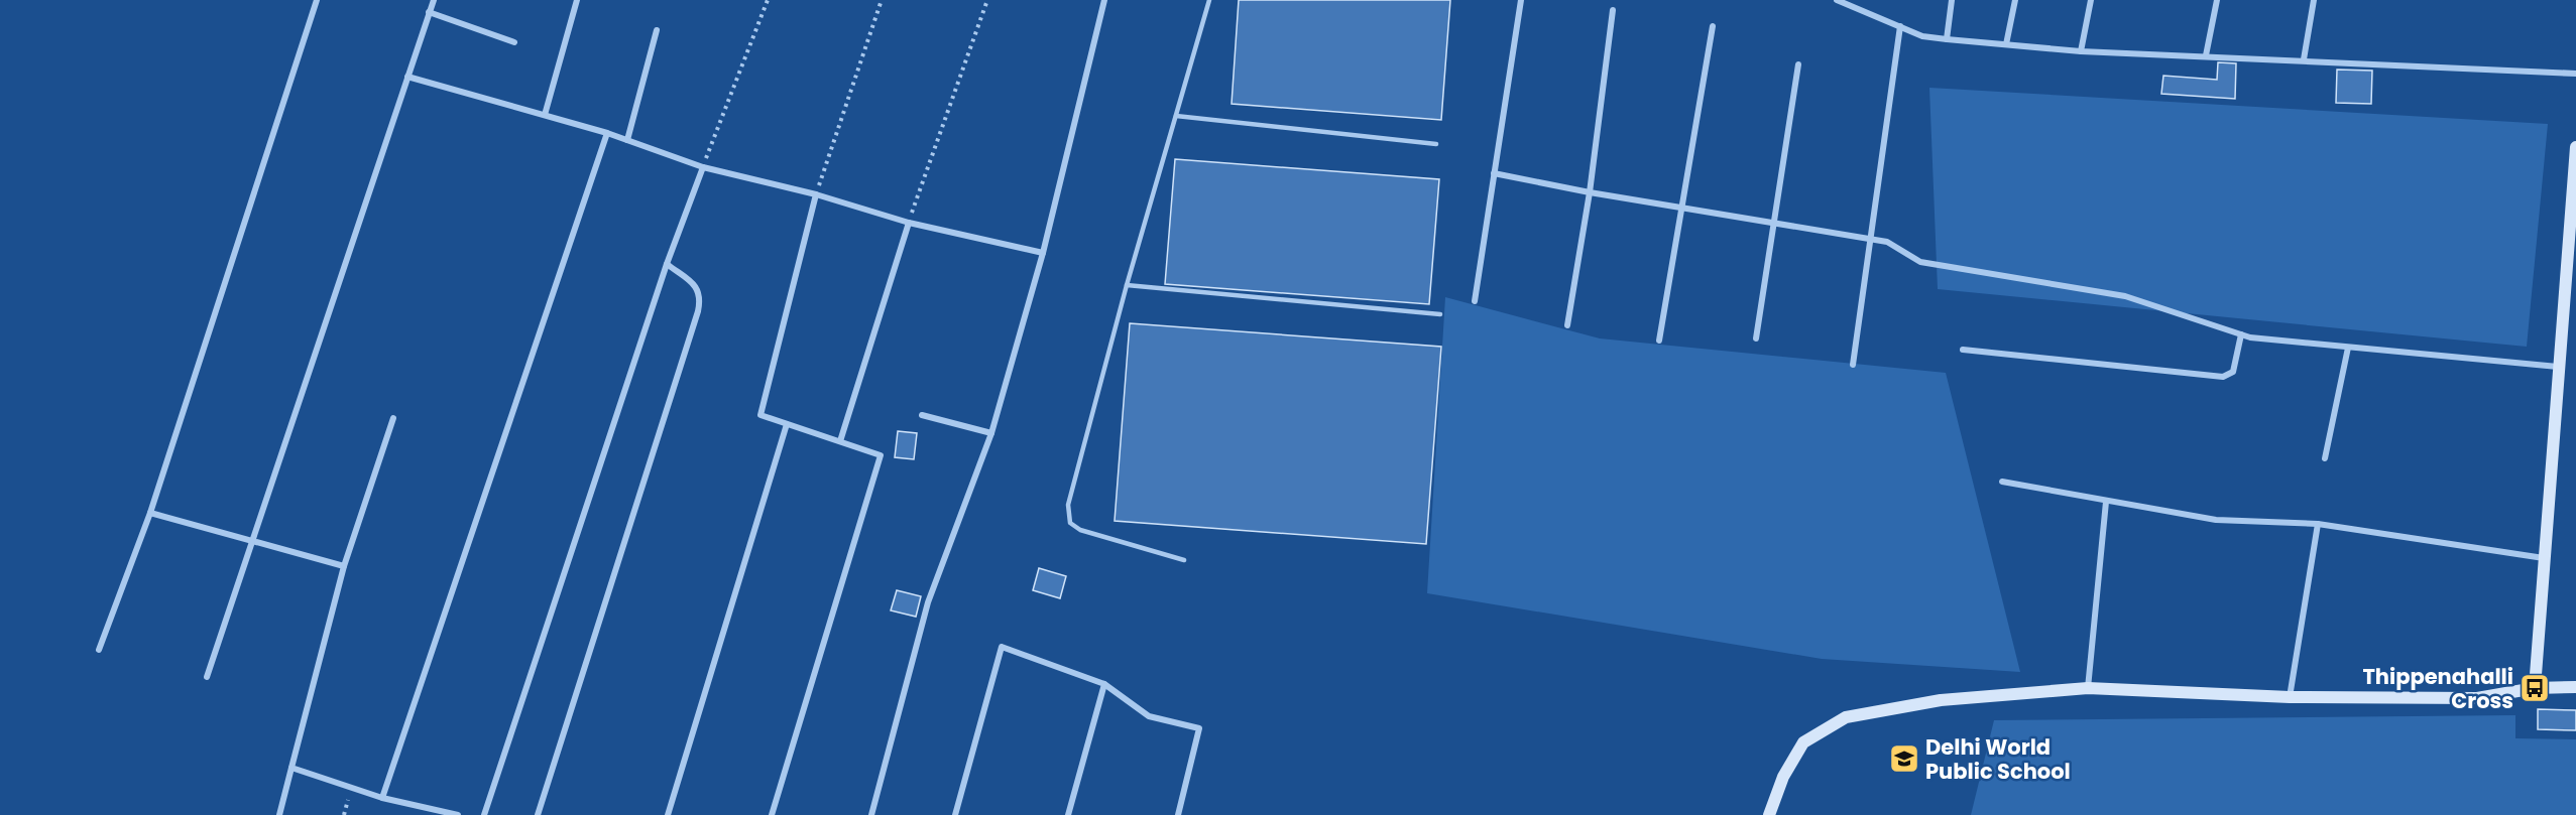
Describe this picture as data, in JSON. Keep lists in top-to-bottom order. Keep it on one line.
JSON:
{"places":{"bus stop":["Thippenahalli Cross"],"school or university":["Delhi World Public School"]}}
